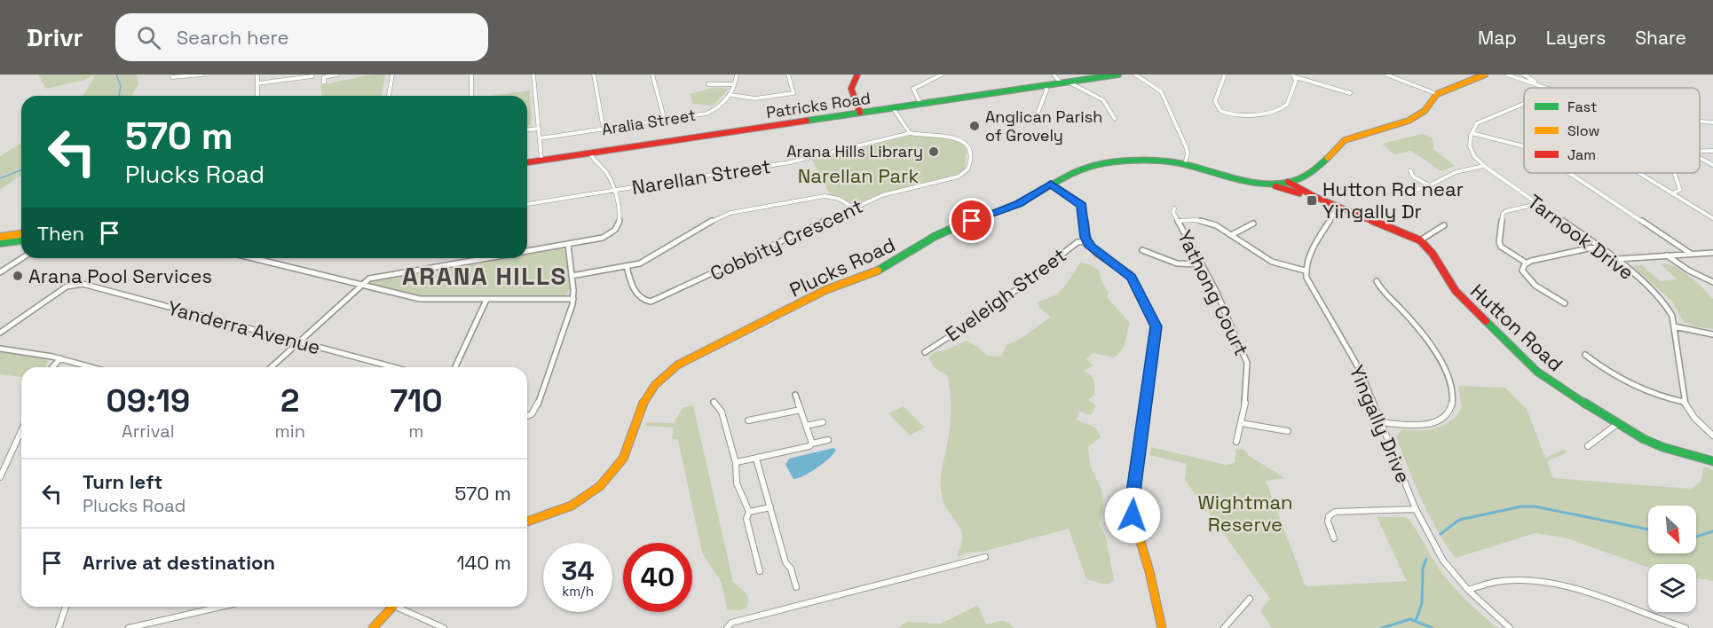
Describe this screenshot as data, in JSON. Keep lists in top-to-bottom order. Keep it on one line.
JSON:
{"streets":{"street":["Patricks Road","Aralia Street","Narellan Street","Tarnook Drive","Cobbity Crescent","Plucks Road","Yathong Court","Eveleigh Street","Yanderra Avenue","Hutton Road","Yingally Drive"]},"crossings":[["Narellan Street","Cobbity Crescent"],["Plucks Road","Hutton Road"]],"districts":["ARANA HILLS"],"parks":["Narellan Park","Wightman Reserve"],"places":{"other":["Anglican Parish of Grovely","Arana Hills Library","Arana Pool Services"],"transit":["Hutton Rd near Yingally Dr"]},"legend":["Fast","Slow","Jam"],"north":"bottom right","page":{"header":"Drivr","search":"Search here","nav":["Map","Layers","Share"],"turn":["570 m","Plucks Road"],"then":"Then","eta":["09:19","Arrival","2","min","710","m"],"list":[{"name":"Turn left","note":"Plucks Road","value":"570 m"},{"name":"Arrive at destination","value":"140 m"}],"speed":"34 km/h","limit":"40"}}
